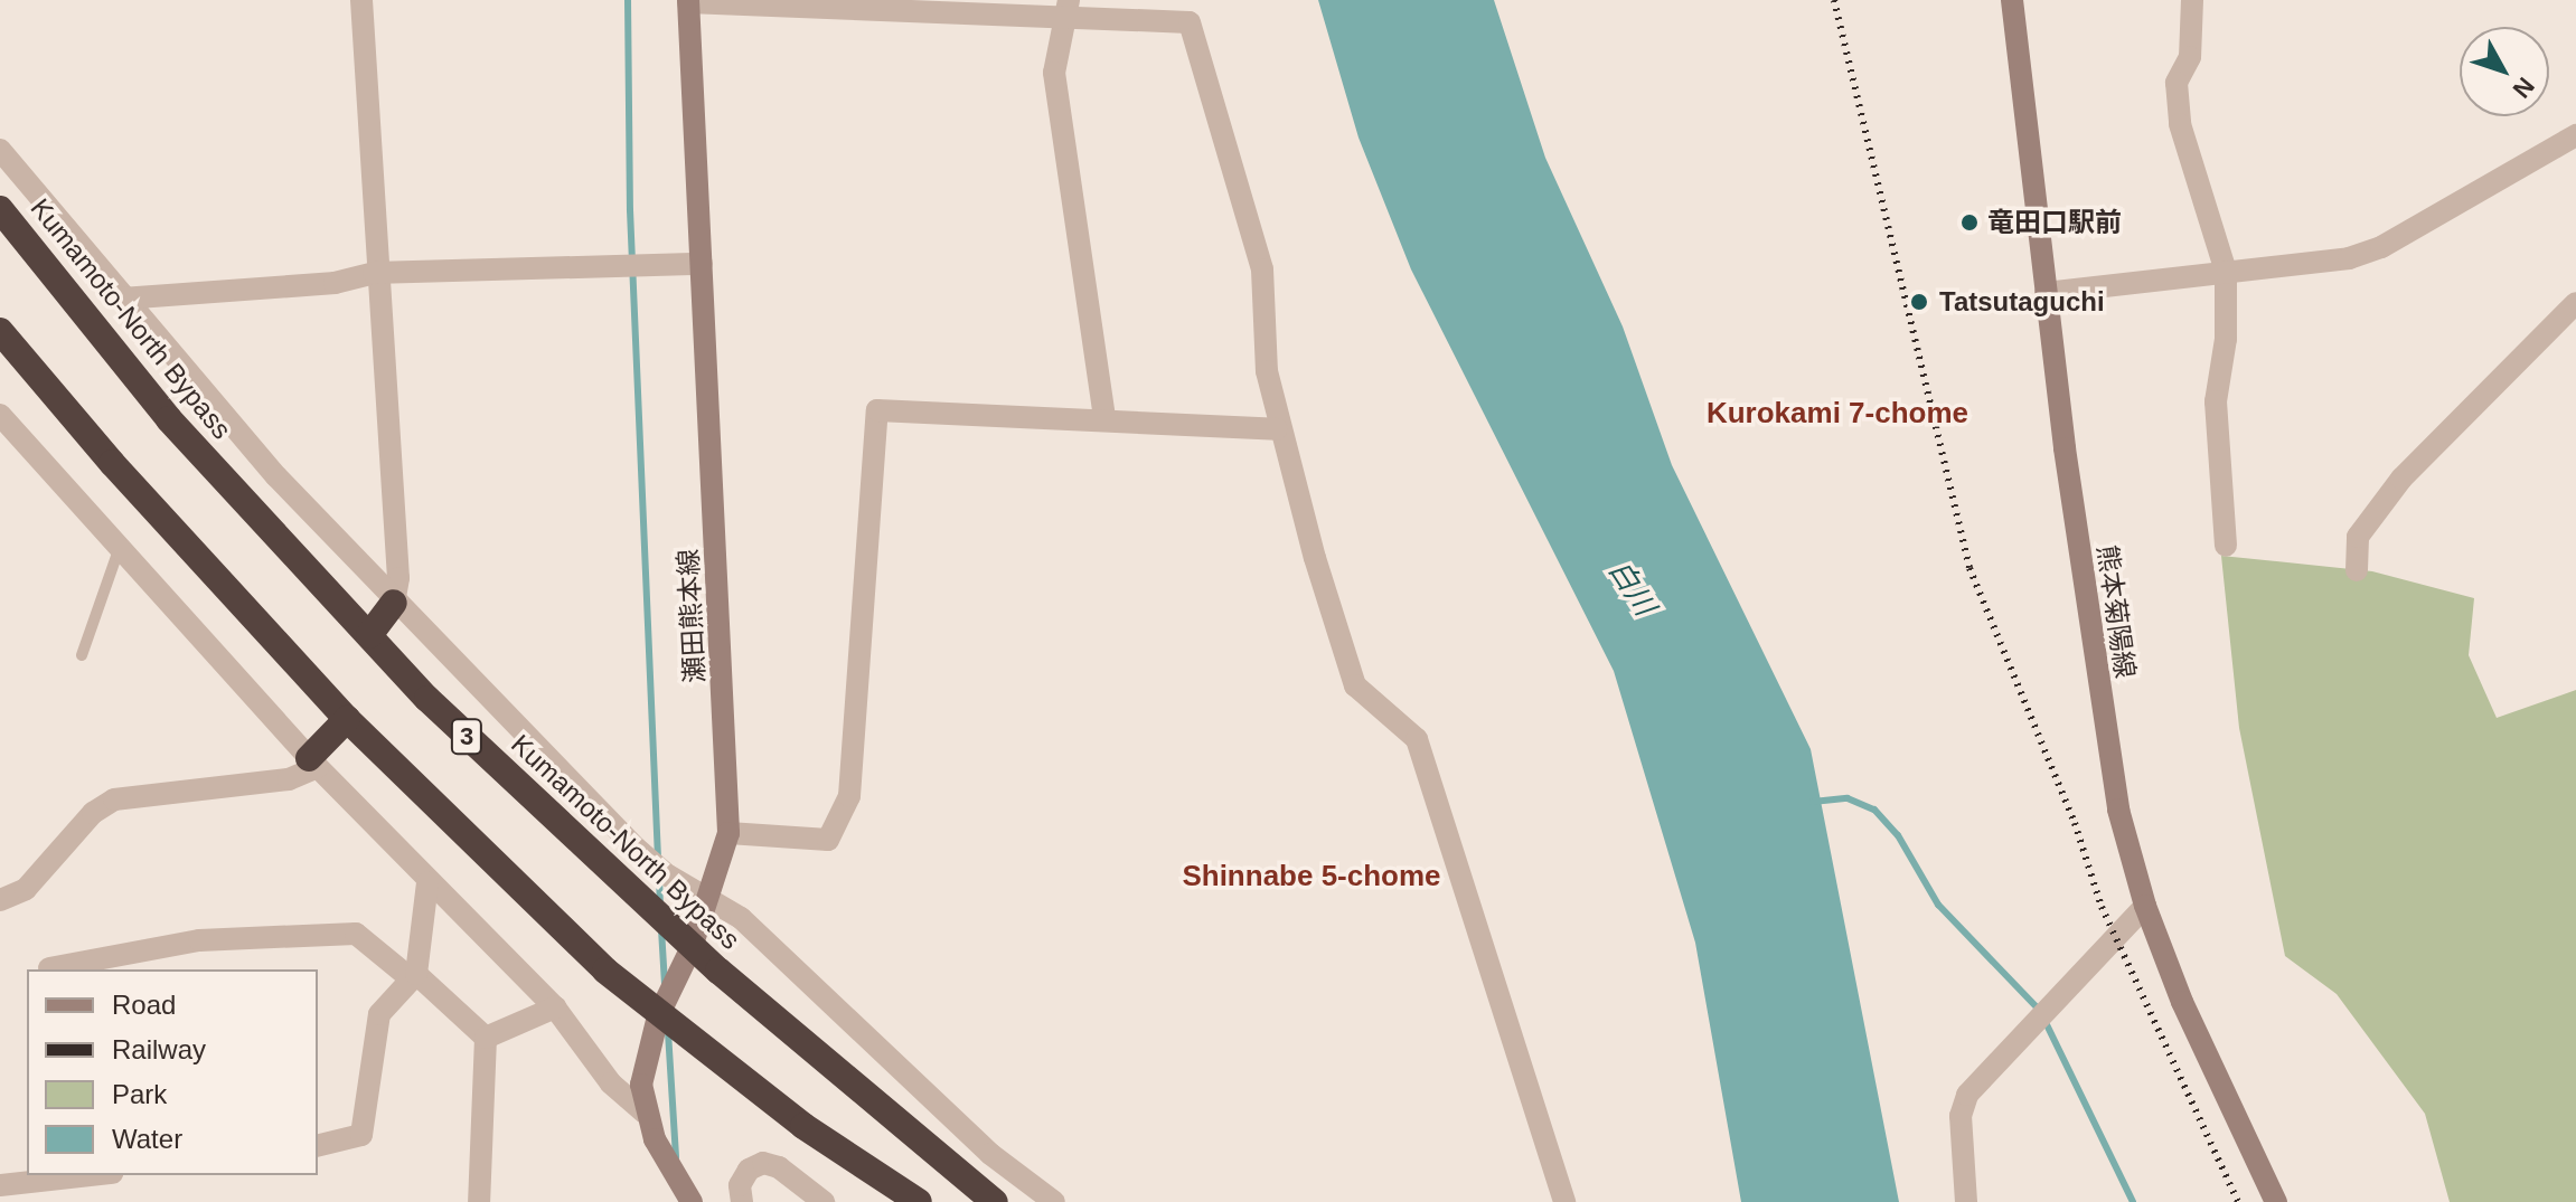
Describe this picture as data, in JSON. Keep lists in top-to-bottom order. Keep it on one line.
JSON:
{"streets":{"highway":["Kumamoto-North Bypass","3"],"main road":["熊本菊陽線","瀬田熊本線"]},"crossings":[["Kumamoto-North Bypass","瀬田熊本線"]],"districts":["Kurokami 7-chome","Shinnabe 5-chome"],"water":["白川"],"places":["竜田口駅前","Tatsutaguchi"],"legend":["Road","Railway","Park","Water"],"north":"bottom right"}
